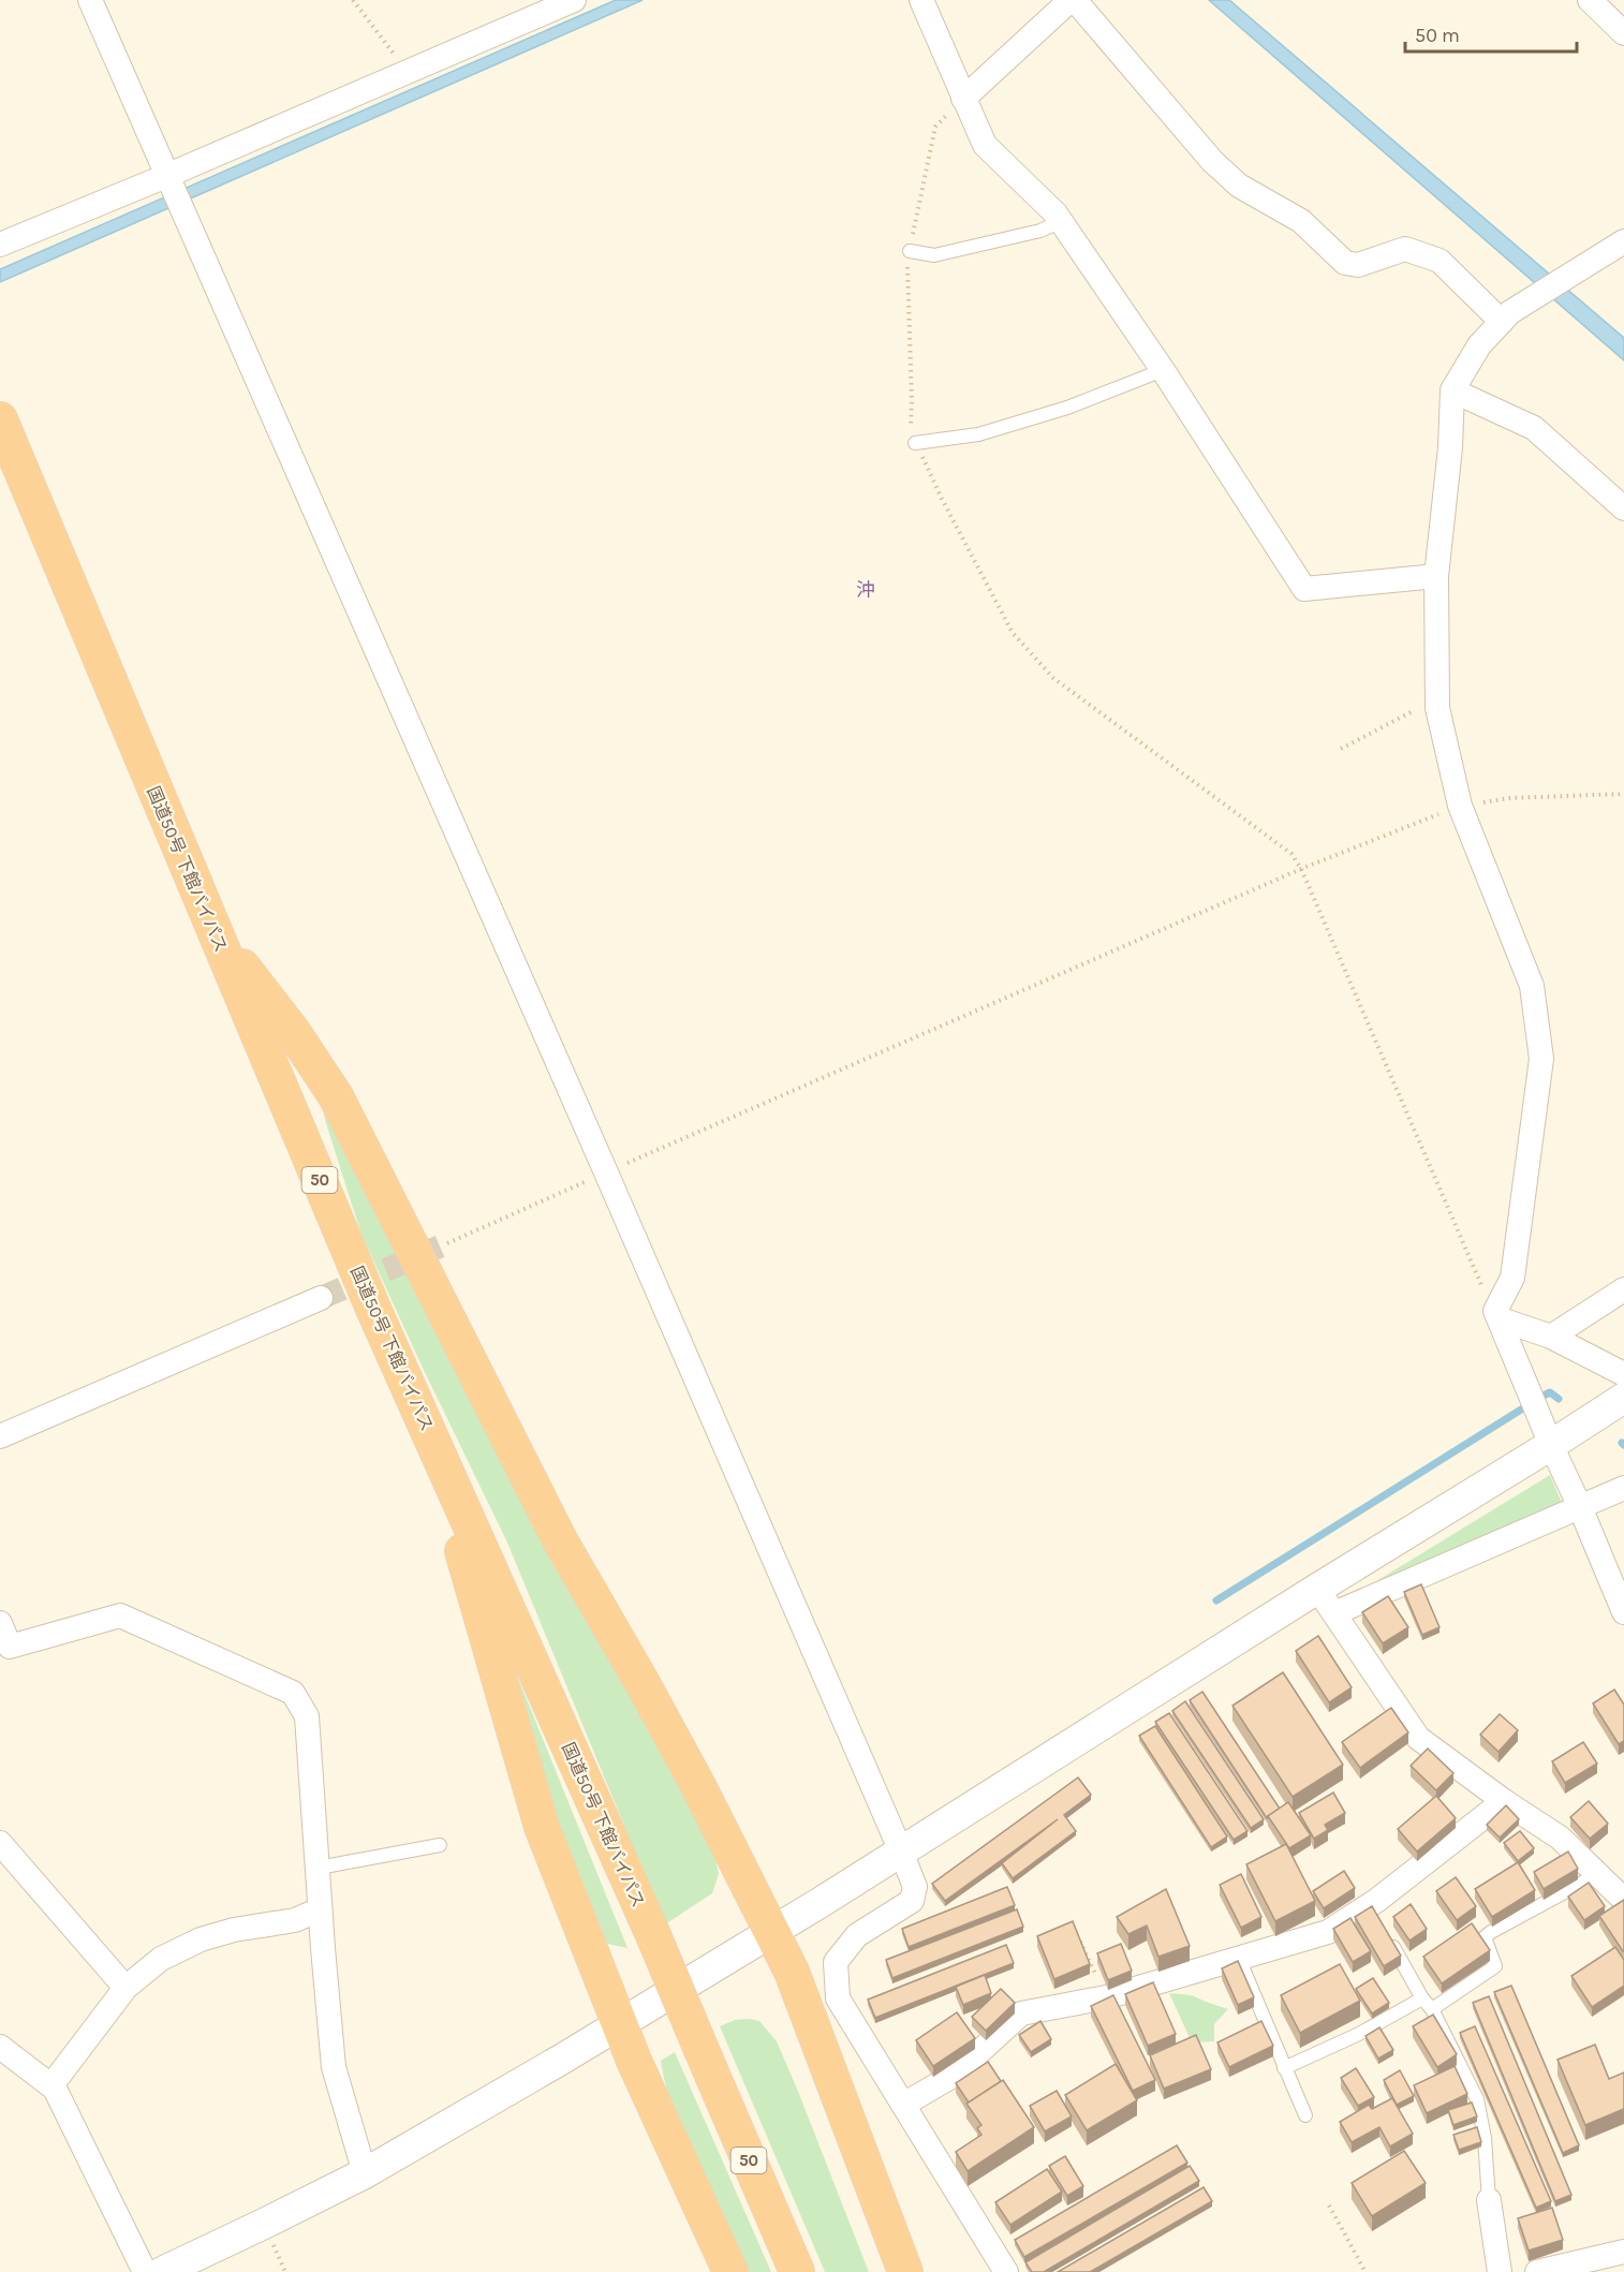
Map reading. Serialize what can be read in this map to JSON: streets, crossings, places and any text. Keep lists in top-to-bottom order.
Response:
{
  "streets": {
    "highway": ["国道50号 下館バイパス", "50"]
  },
  "districts": ["沖"],
  "scale_bar": "50 m"
}
